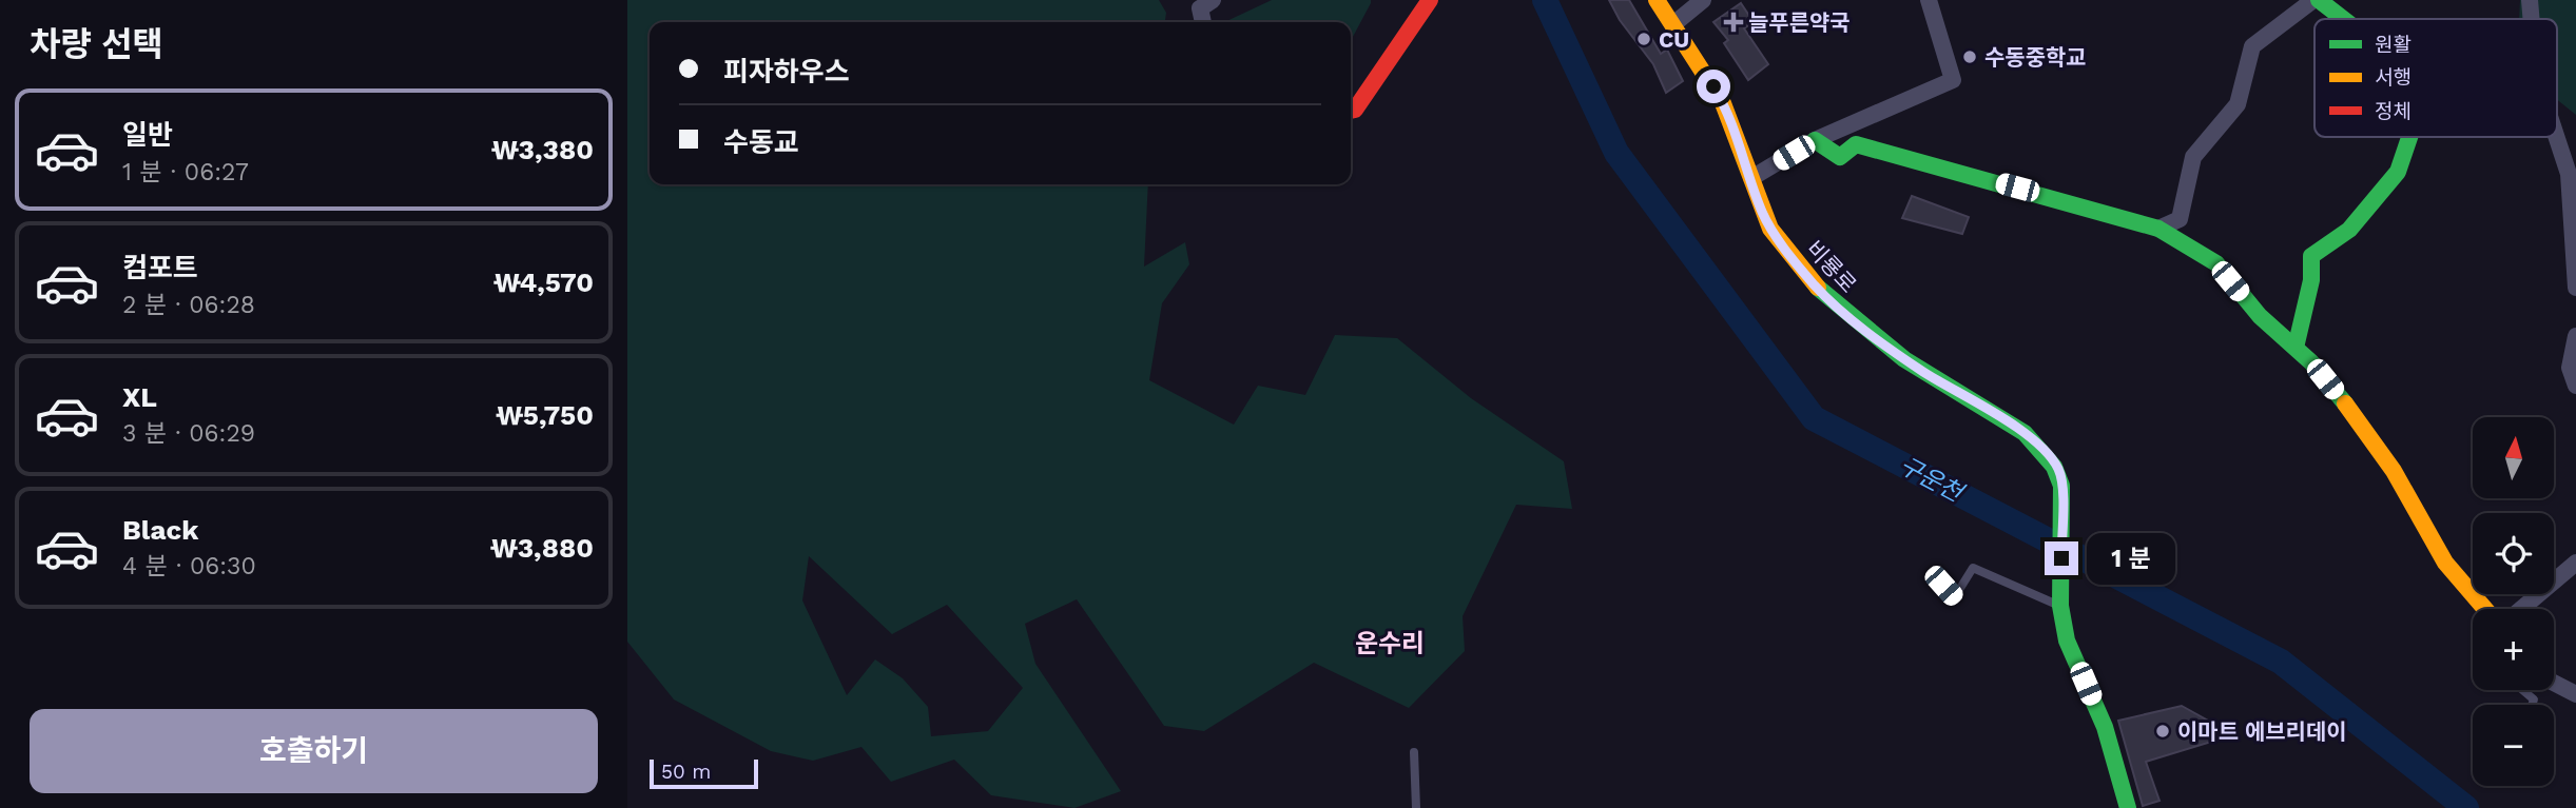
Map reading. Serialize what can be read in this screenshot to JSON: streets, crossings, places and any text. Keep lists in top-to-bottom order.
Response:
{
  "streets": {
    "street": ["비룡로"]
  },
  "districts": ["운수리"],
  "water": ["구운천"],
  "places": {
    "health": ["늘푸른약국"],
    "other": ["CU", "수동중학교", "이마트 에브리데이"]
  },
  "legend": ["원활", "서행", "정체"],
  "scale_bar": "50 m",
  "north": "top",
  "page": {
    "heading": "차량 선택",
    "banner": ["피자하우스", "수동교"],
    "list": [
      {
        "name": "일반",
        "note": "1 분 · 06:27",
        "value": "₩3,380"
      },
      {
        "name": "컴포트",
        "note": "2 분 · 06:28",
        "value": "₩4,570"
      },
      {
        "name": "XL",
        "note": "3 분 · 06:29",
        "value": "₩5,750"
      },
      {
        "name": "Black",
        "note": "4 분 · 06:30",
        "value": "₩3,880"
      }
    ],
    "map_buttons": ["+", "−"],
    "bubble": "1 분",
    "buttons": "호출하기",
    "scale": "50 m"
  }
}
